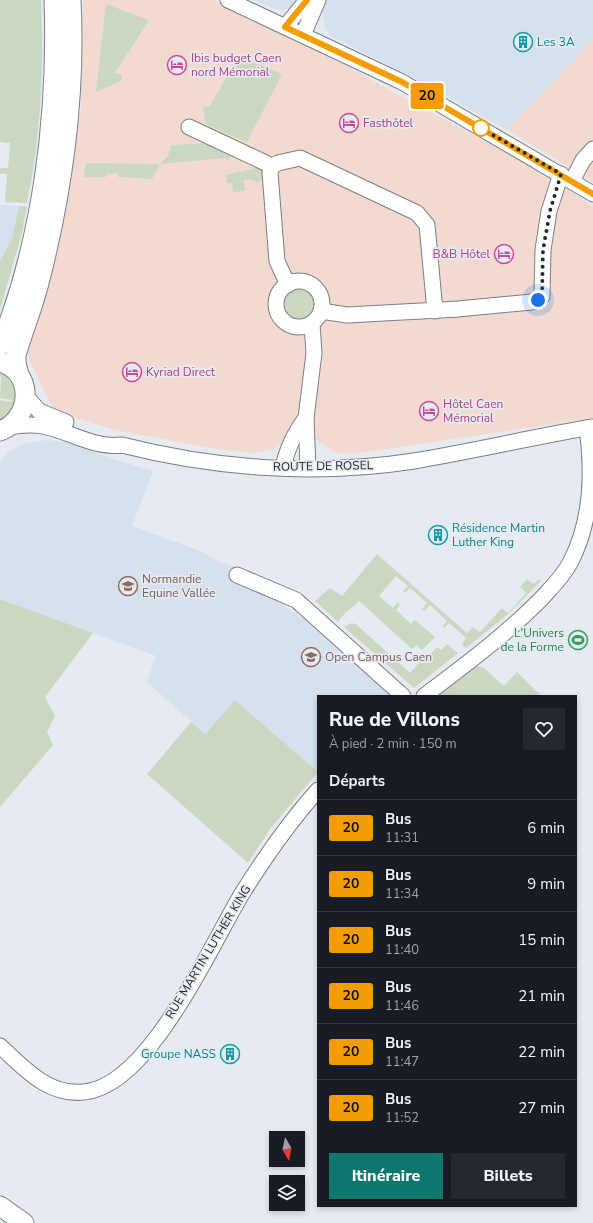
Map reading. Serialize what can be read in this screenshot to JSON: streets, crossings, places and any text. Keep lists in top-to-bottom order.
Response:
{
  "streets": {
    "street": ["ROUTE DE ROSEL", "RUE MARTIN LUTHER KING"]
  },
  "places": {
    "building": ["Les 3A", "Résidence Martin Luther King", "Groupe NASS"],
    "hotel": [
      "Ibis budget Caen nord Mémorial",
      "Fasthôtel",
      "B&B Hôtel",
      "Kyriad Direct",
      "Hôtel Caen Mémorial"
    ],
    "school or university": ["Normandie Equine Vallée", "Open Campus Caen"],
    "sports": ["L'Univers de la Forme"]
  },
  "lines": ["bus line 20"],
  "north": "bottom",
  "page": {
    "on_map": "20",
    "heading": [
      ["Rue de Villons", "À pied · 2 min · 150 m"],
      "Départs"
    ],
    "list": [
      {
        "mark": "20",
        "name": "Bus",
        "note": "11:31",
        "value": "6 min"
      },
      {
        "mark": "20",
        "name": "Bus",
        "note": "11:34",
        "value": "9 min"
      },
      {
        "mark": "20",
        "name": "Bus",
        "note": "11:40",
        "value": "15 min"
      },
      {
        "mark": "20",
        "name": "Bus",
        "note": "11:46",
        "value": "21 min"
      },
      {
        "mark": "20",
        "name": "Bus",
        "note": "11:47",
        "value": "22 min"
      },
      {
        "mark": "20",
        "name": "Bus",
        "note": "11:52",
        "value": "27 min"
      }
    ],
    "buttons": ["Itinéraire", "Billets"]
  }
}
